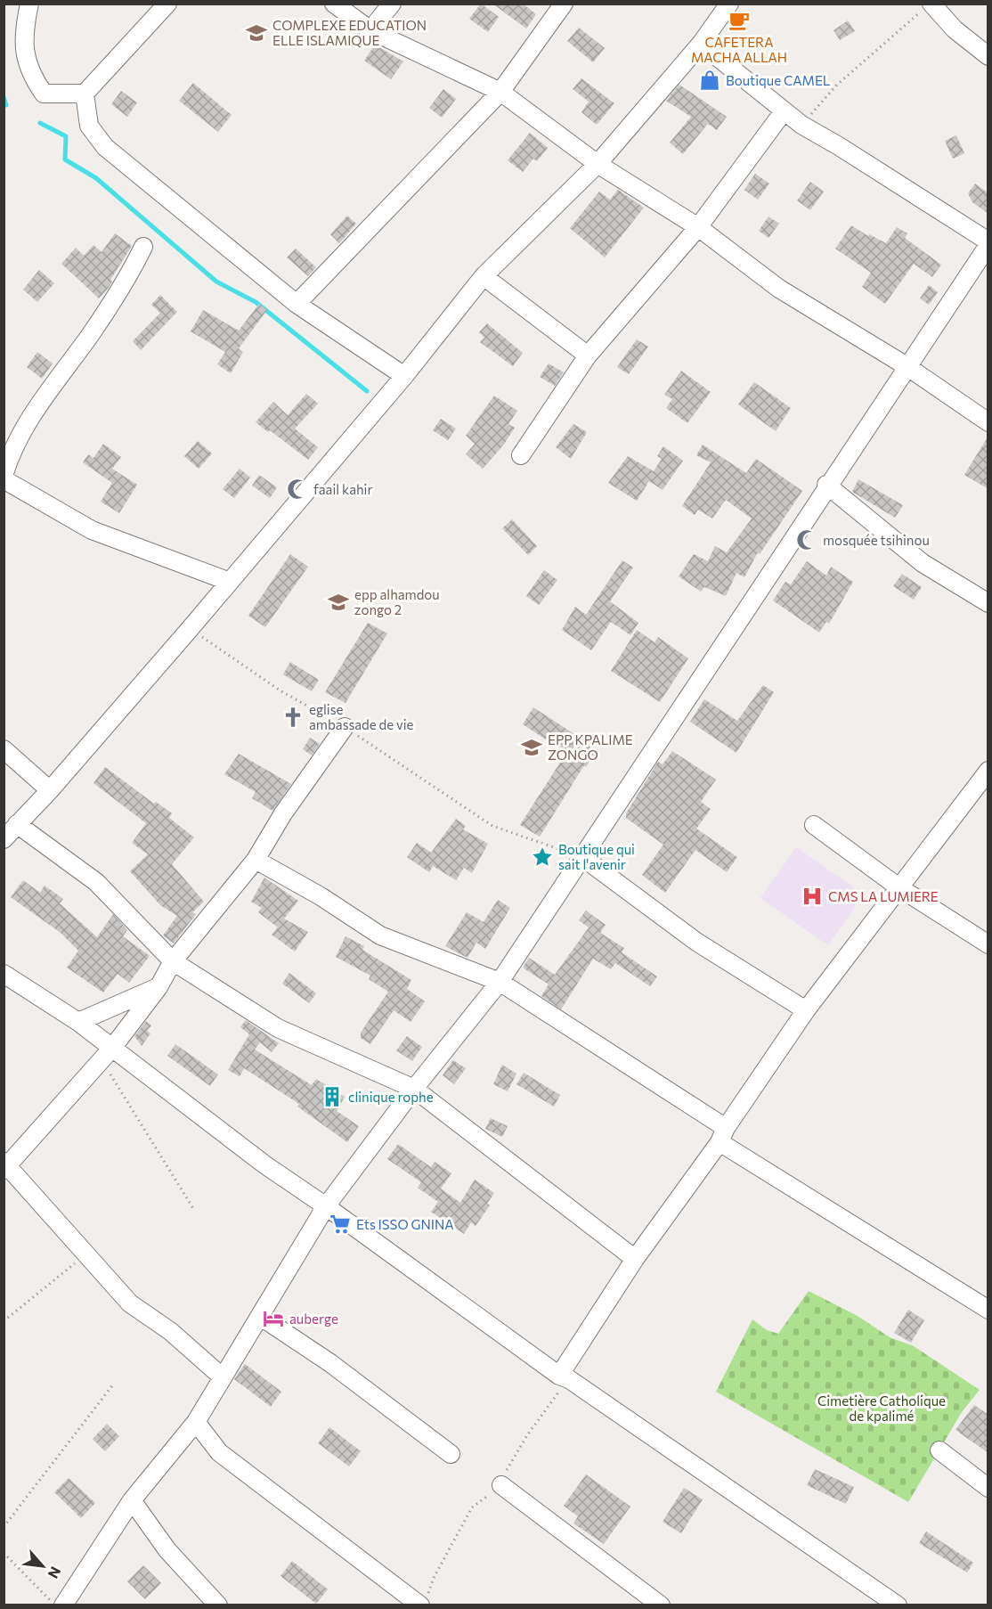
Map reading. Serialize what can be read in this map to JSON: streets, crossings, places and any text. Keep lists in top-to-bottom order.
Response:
{
  "parks": ["Cimetière Catholique de kpalimé"],
  "places": {
    "cafe": ["CAFETERA MACHA ALLAH"],
    "school or university": ["COMPLEXE EDUCATION ELLE ISLAMIQUE", "epp alhamdou zongo 2", "EPP KPALIME ZONGO"],
    "shop": ["Boutique CAMEL"],
    "mosque": ["faail kahir", "mosquée tsihinou"],
    "church": ["eglise ambassade de vie"],
    "place": ["Boutique qui sait l'avenir"],
    "hospital": ["CMS LA LUMIERE"],
    "building": ["clinique rophe"],
    "supermarket": ["Ets ISSO GNINA"],
    "hotel": ["auberge"]
  },
  "north": "bottom right"
}
